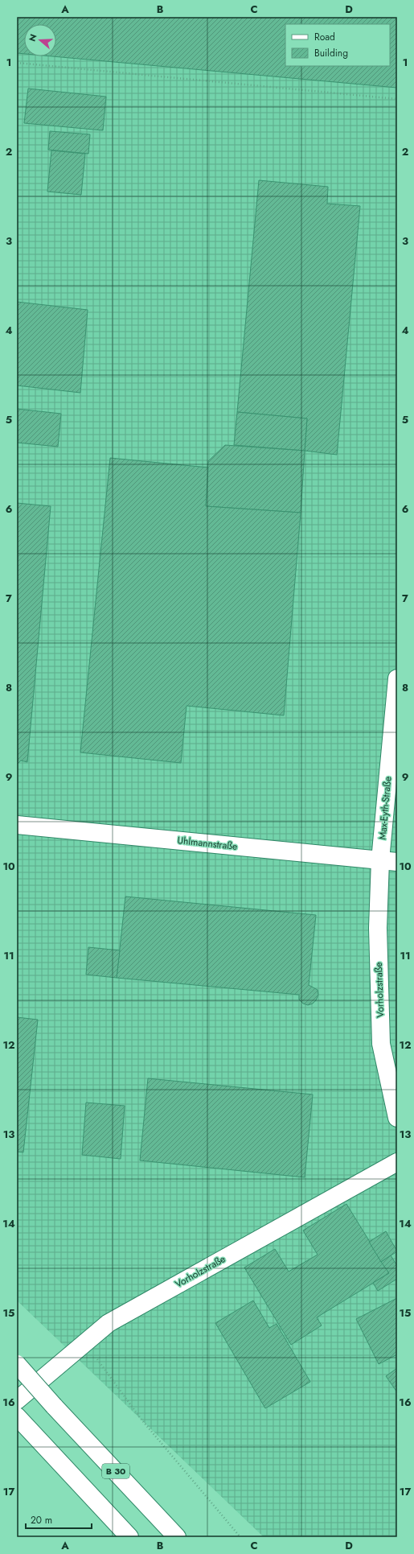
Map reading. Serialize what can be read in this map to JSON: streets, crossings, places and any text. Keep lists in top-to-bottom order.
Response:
{
  "streets": {
    "main road": [
      "Max-Eyth-Straße",
      "Uhlmannstraße",
      "Vorholzstraße",
      "B 30"
    ]
  },
  "crossings": [
    ["Max-Eyth-Straße", "Uhlmannstraße"],
    ["Max-Eyth-Straße", "Vorholzstraße"],
    ["Uhlmannstraße", "Vorholzstraße"]
  ],
  "legend": ["Road", "Building"],
  "scale_bar": "20 m",
  "north": "left",
  "grid": {
    "columns": [
      "A",
      "B",
      "C",
      "D"
    ],
    "rows": [
      "1",
      "2",
      "3",
      "4",
      "5",
      "6",
      "7",
      "8",
      "9",
      "10",
      "11",
      "12",
      "13",
      "14",
      "15",
      "16",
      "17"
    ]
  }
}
